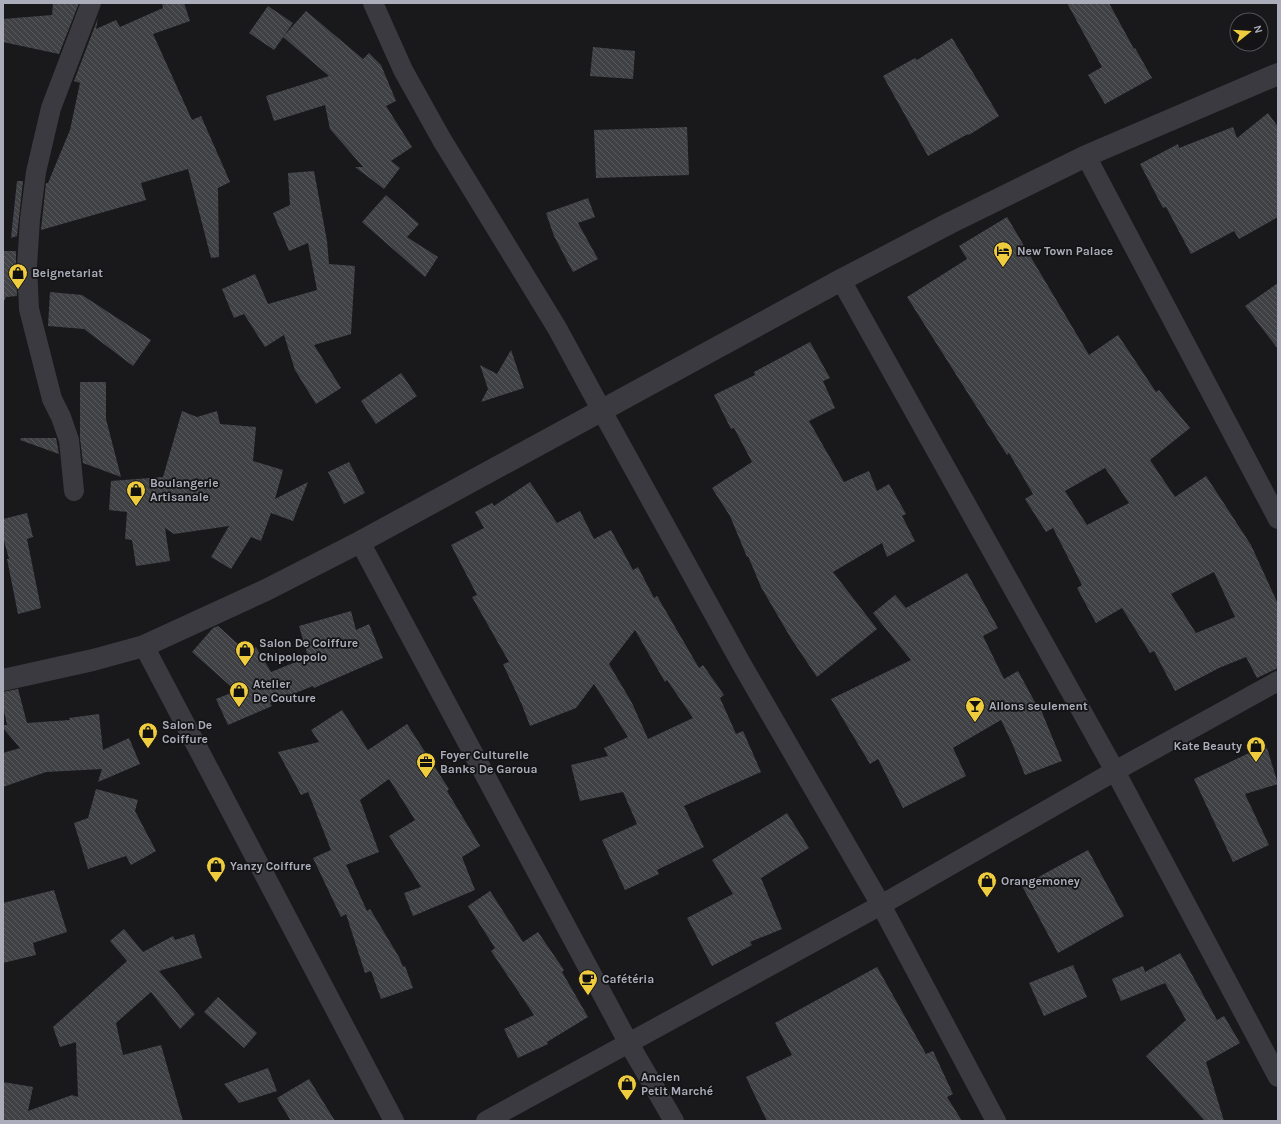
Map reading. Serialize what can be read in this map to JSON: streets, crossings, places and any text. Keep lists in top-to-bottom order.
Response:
{
  "places": {
    "hotel": ["New Town Palace"],
    "shop": [
      "Beignetariat",
      "Boulangerie Artisanale",
      "Salon De Coiffure Chipolopolo",
      "Atelier De Couture",
      "Salon De Coiffure",
      "Kate Beauty",
      "Yanzy Coiffure",
      "Orangemoney",
      "Ancien Petit Marché"
    ],
    "bar": ["Allons seulement"],
    "office": ["Foyer Culturelle Banks De Garoua"],
    "cafe": ["Cafétéria"]
  },
  "north": "right"
}
